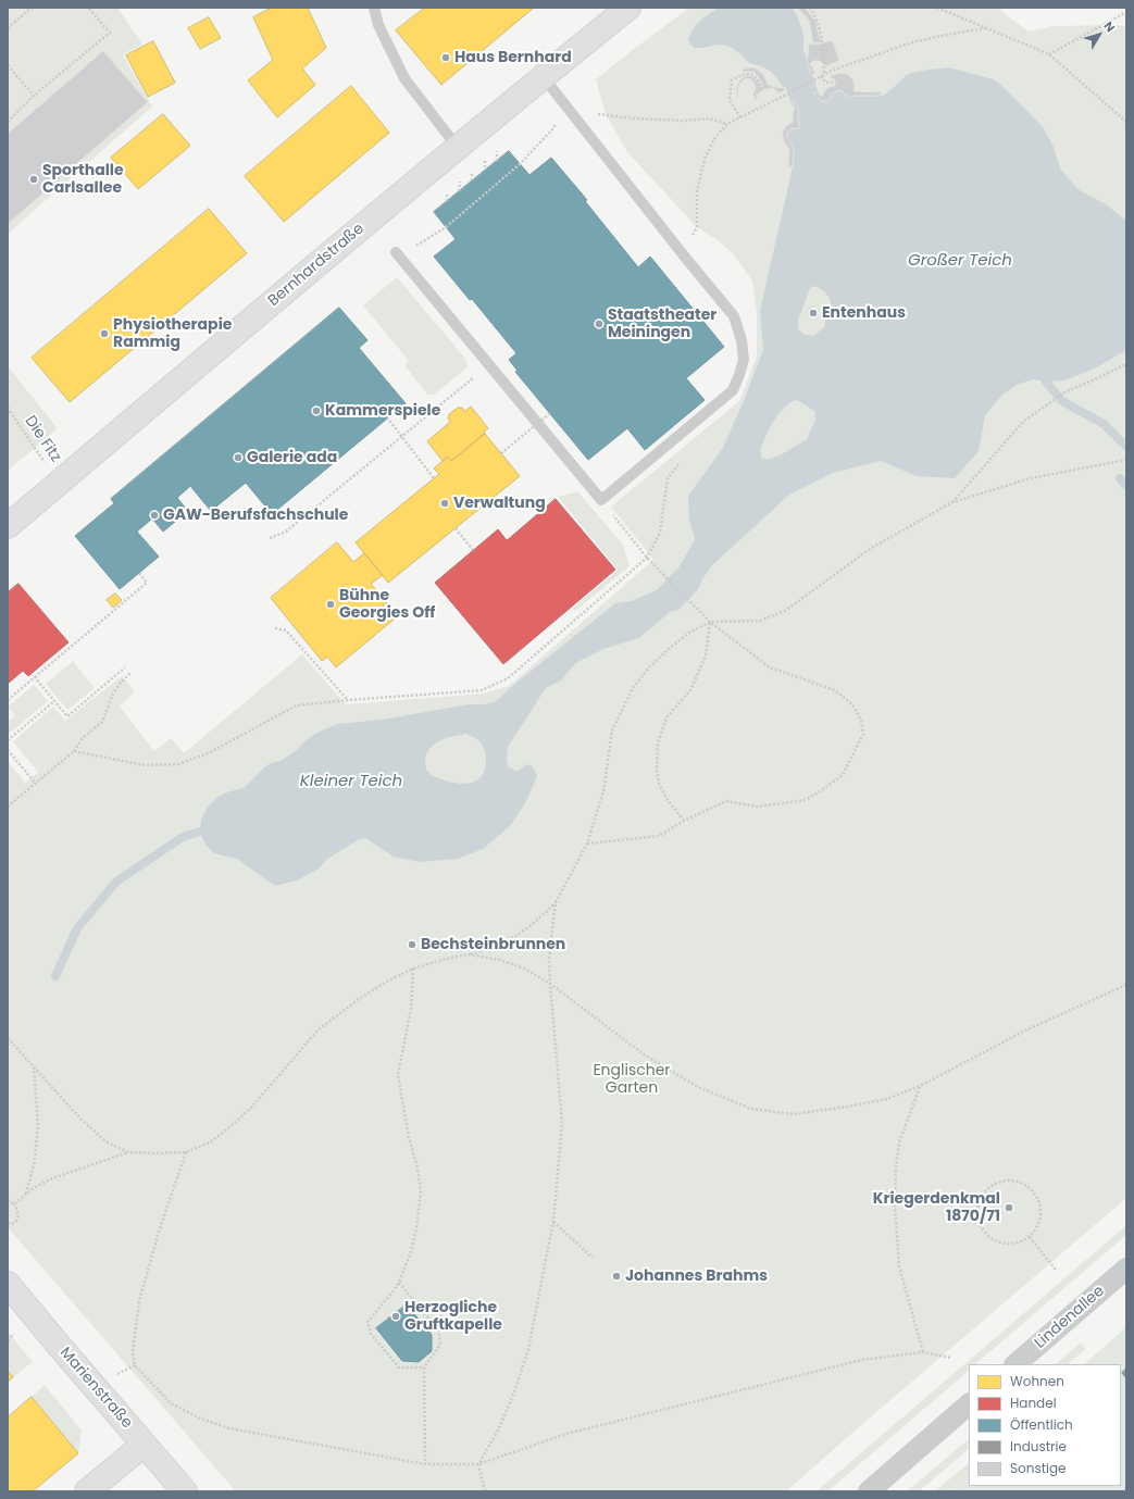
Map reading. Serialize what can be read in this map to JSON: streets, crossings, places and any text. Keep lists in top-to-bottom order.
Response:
{
  "streets": {
    "main road": ["Bernhardstraße", "Marienstraße"],
    "street": ["Lindenallee"],
    "path": ["Die Fitz"]
  },
  "crossings": [
    ["Bernhardstraße", "Die Fitz"]
  ],
  "water": ["Großer Teich", "Kleiner Teich"],
  "parks": ["Englischer Garten"],
  "places": [
    "Haus Bernhard",
    "Sporthalle Carlsallee",
    "Entenhaus",
    "Staatstheater Meiningen",
    "Physiotherapie Rammig",
    "Kammerspiele",
    "Galerie ada",
    "Verwaltung",
    "GAW-Berufsfachschule",
    "Bühne Georgies Off",
    "Bechsteinbrunnen",
    "Kriegerdenkmal 1870/71",
    "Johannes Brahms",
    "Herzogliche Gruftkapelle"
  ],
  "legend": [
    "Wohnen",
    "Handel",
    "Öffentlich",
    "Industrie",
    "Sonstige"
  ],
  "north": "top right"
}
